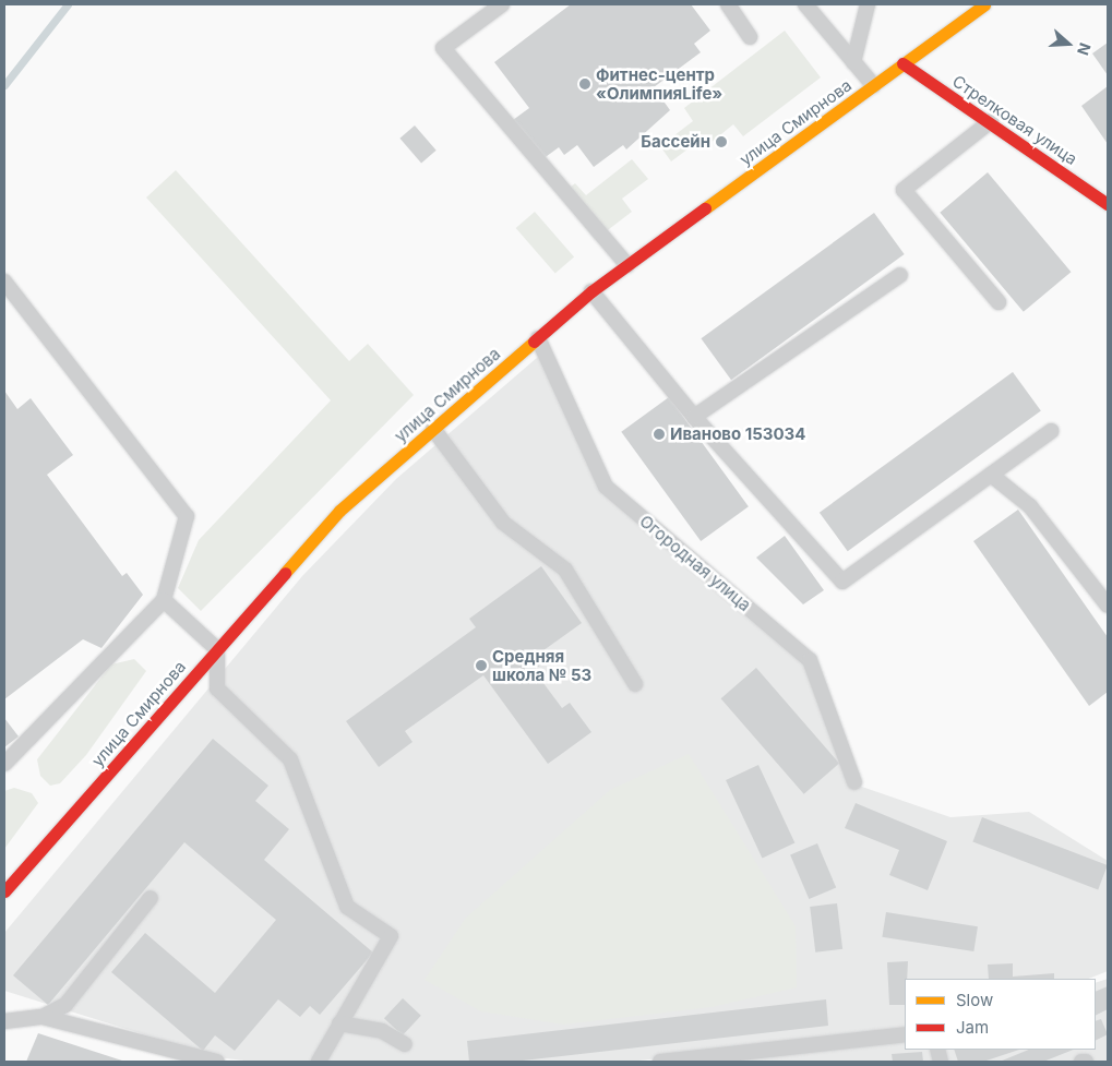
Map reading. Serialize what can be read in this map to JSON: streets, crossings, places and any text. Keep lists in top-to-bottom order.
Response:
{
  "streets": {
    "main road": ["Стрелковая улица", "улица Смирнова"],
    "lane": ["Огородная улица"]
  },
  "crossings": [
    ["Стрелковая улица", "улица Смирнова"],
    ["улица Смирнова", "Огородная улица"]
  ],
  "places": [
    "Фитнес-центр «ОлимпияLife»",
    "Бассейн",
    "Иваново 153034",
    "Средняя школа № 53"
  ],
  "legend": ["Slow", "Jam"],
  "north": "right"
}
